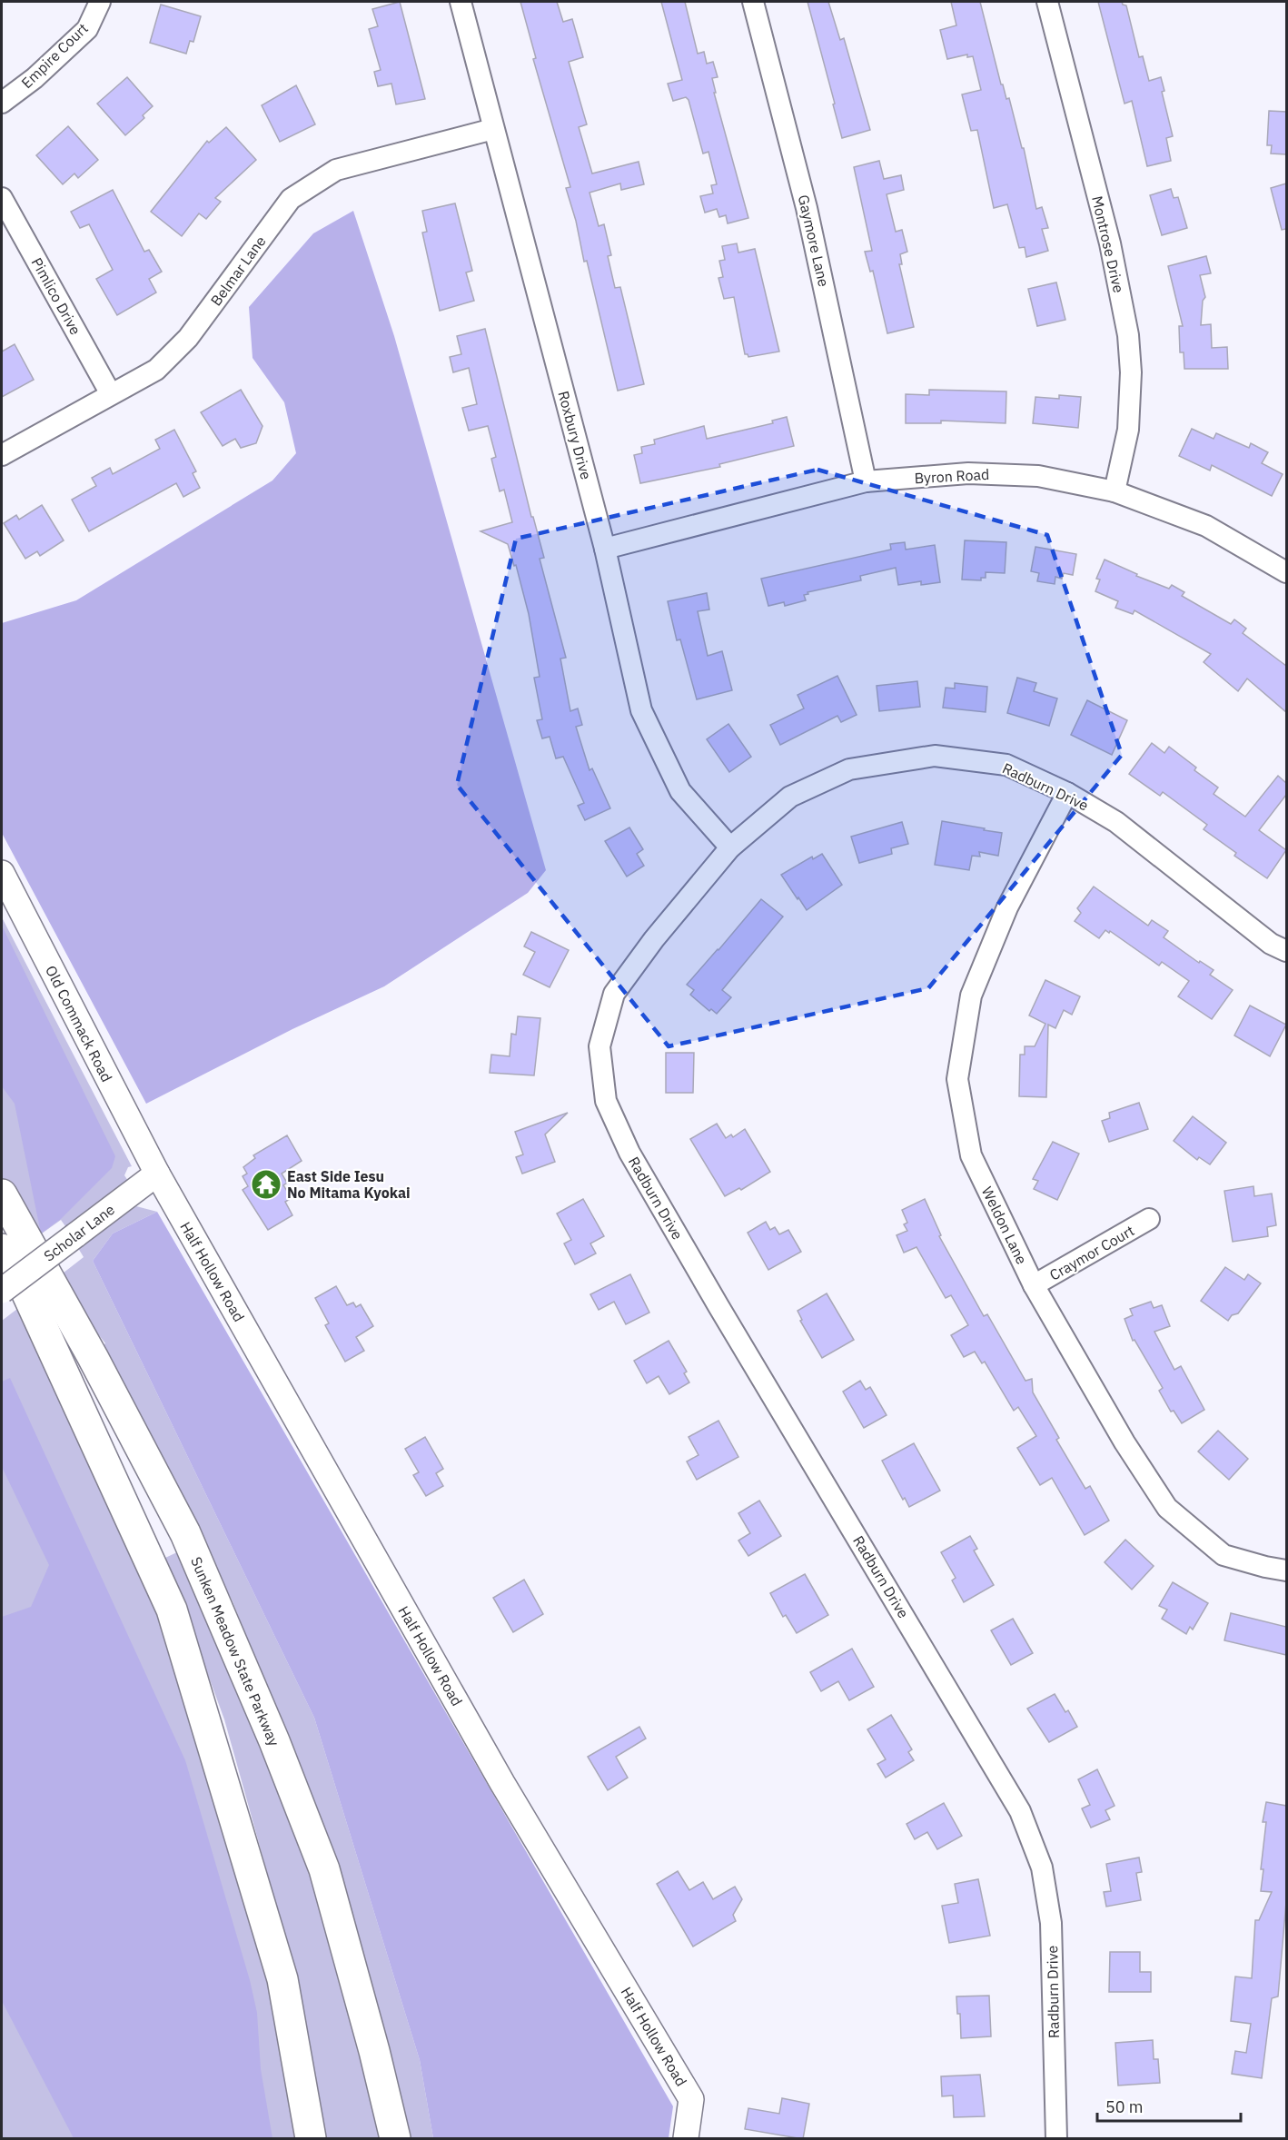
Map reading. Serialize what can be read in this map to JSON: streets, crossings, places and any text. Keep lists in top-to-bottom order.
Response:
{
  "streets": {
    "highway": ["Sunken Meadow State Parkway"],
    "street": [
      "Empire Court",
      "Gaymore Lane",
      "Montrose Drive",
      "Belmar Lane",
      "Pimlico Drive",
      "Roxbury Drive",
      "Byron Road",
      "Radburn Drive",
      "Old Commack Road",
      "Weldon Lane",
      "Scholar Lane",
      "Craymor Court",
      "Half Hollow Road"
    ]
  },
  "crossings": [
    ["Gaymore Lane", "Byron Road"],
    ["Montrose Drive", "Byron Road"],
    ["Belmar Lane", "Pimlico Drive"],
    ["Belmar Lane", "Roxbury Drive"],
    ["Roxbury Drive", "Byron Road"],
    ["Roxbury Drive", "Radburn Drive"],
    ["Radburn Drive", "Weldon Lane"],
    ["Old Commack Road", "Scholar Lane"],
    ["Old Commack Road", "Half Hollow Road"],
    ["Weldon Lane", "Craymor Court"],
    ["Scholar Lane", "Half Hollow Road"]
  ],
  "places": {
    "temple": ["East Side Iesu No Mitama Kyokai"]
  },
  "scale_bar": "50 m"
}
